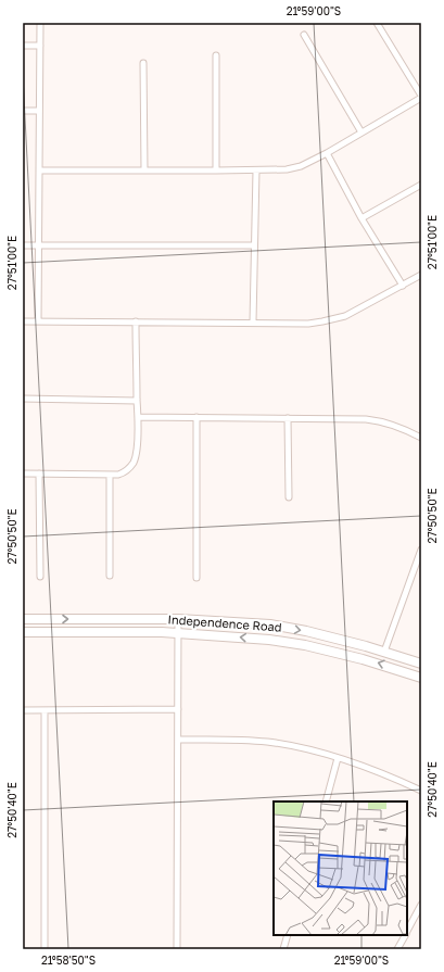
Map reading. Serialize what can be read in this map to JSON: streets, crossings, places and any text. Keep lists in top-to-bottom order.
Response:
{
  "streets": {
    "main road": ["Independence Road"]
  },
  "coordinates": [
    "21°59'00\"S",
    "27°51'00\"E",
    "27°50'50\"E",
    "27°50'40\"E",
    "21°58'50\"S"
  ]
}
